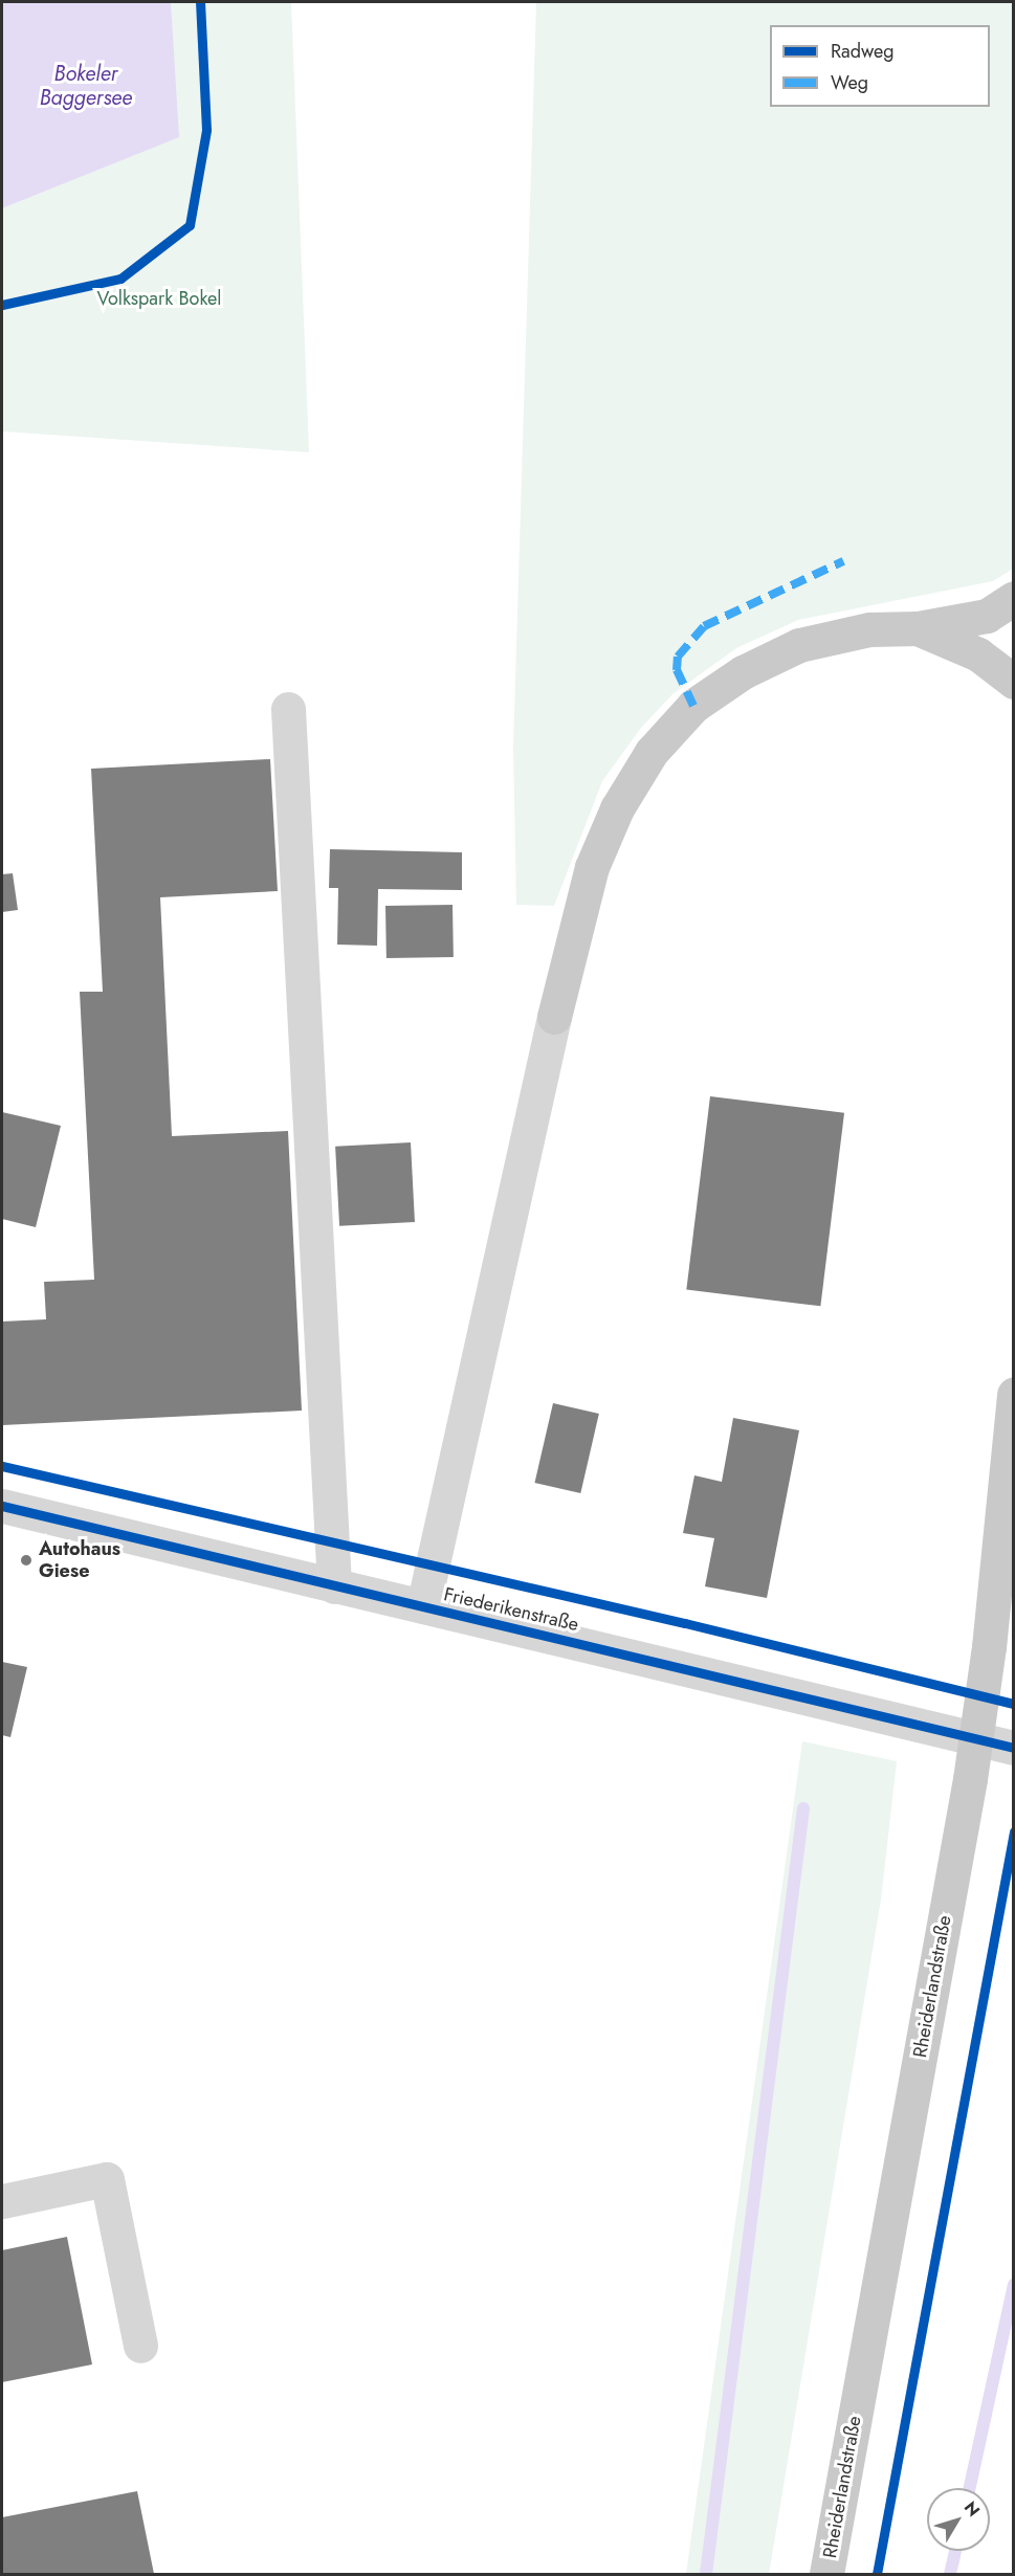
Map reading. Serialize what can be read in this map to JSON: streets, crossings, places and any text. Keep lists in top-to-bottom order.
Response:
{
  "streets": {
    "main road": ["Rheiderlandstraße"],
    "street": ["Friederikenstraße"]
  },
  "water": ["Bokeler Baggersee"],
  "parks": ["Volkspark Bokel"],
  "places": ["Autohaus Giese"],
  "legend": ["Radweg", "Weg"],
  "north": "top right"
}
